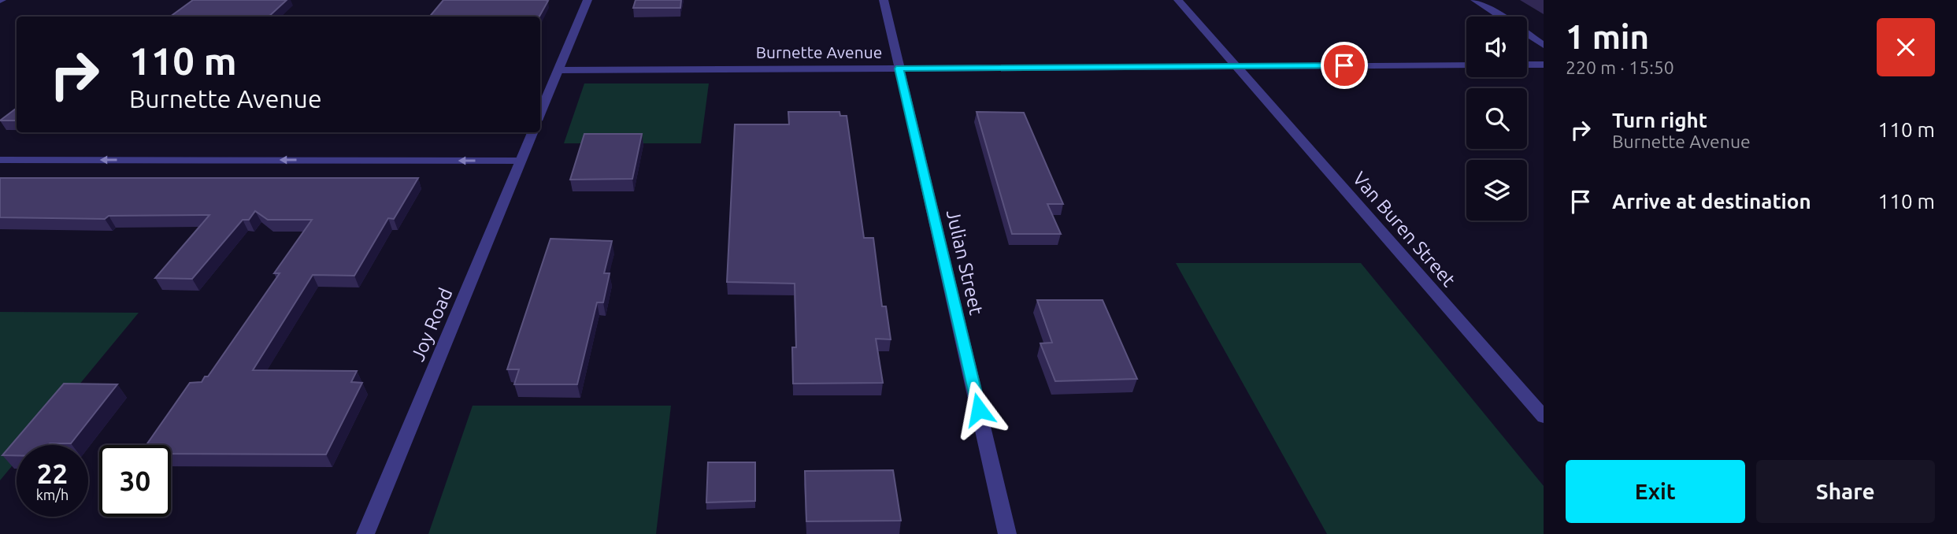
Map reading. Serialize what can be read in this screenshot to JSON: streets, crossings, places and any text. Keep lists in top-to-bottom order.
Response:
{
  "streets": {
    "street": [
      "Burnette Avenue",
      "Van Buren Street",
      "Julian Street",
      "Joy Road"
    ]
  },
  "crossings": [
    ["Burnette Avenue", "Van Buren Street"],
    ["Burnette Avenue", "Julian Street"]
  ],
  "page": {
    "heading": ["1 min", "220 m · 15:50"],
    "turn": ["110 m", "Burnette Avenue"],
    "list": [
      {
        "name": "Turn right",
        "note": "Burnette Avenue",
        "value": "110 m"
      },
      {
        "name": "Arrive at destination",
        "value": "110 m"
      }
    ],
    "speed": "22 km/h",
    "limit": "30",
    "buttons": ["Exit", "Share"]
  }
}
